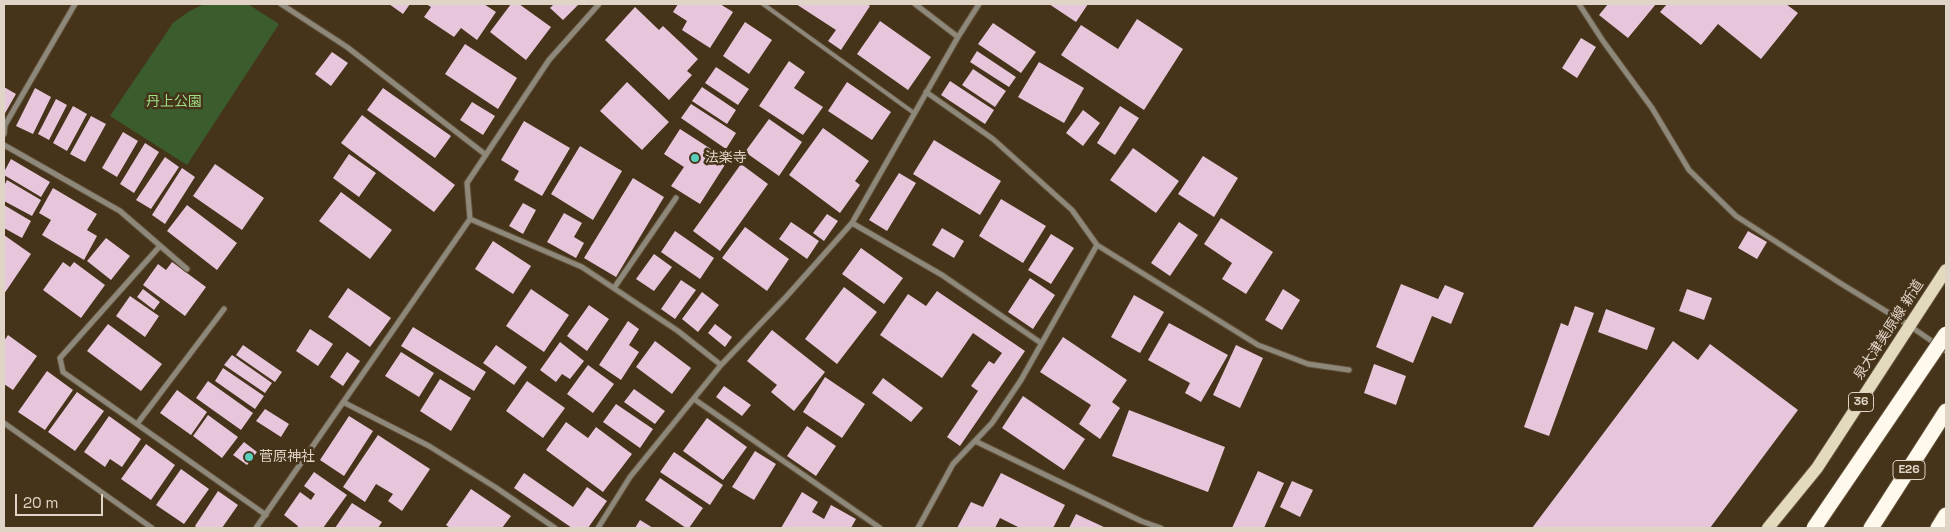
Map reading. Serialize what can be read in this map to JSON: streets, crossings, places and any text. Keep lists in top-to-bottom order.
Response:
{
  "streets": {
    "highway": ["E26"],
    "main road": ["泉大津美原線 新道", "36"]
  },
  "parks": ["丹上公園"],
  "places": ["法楽寺", "菅原神社"],
  "scale_bar": "20 m"
}
